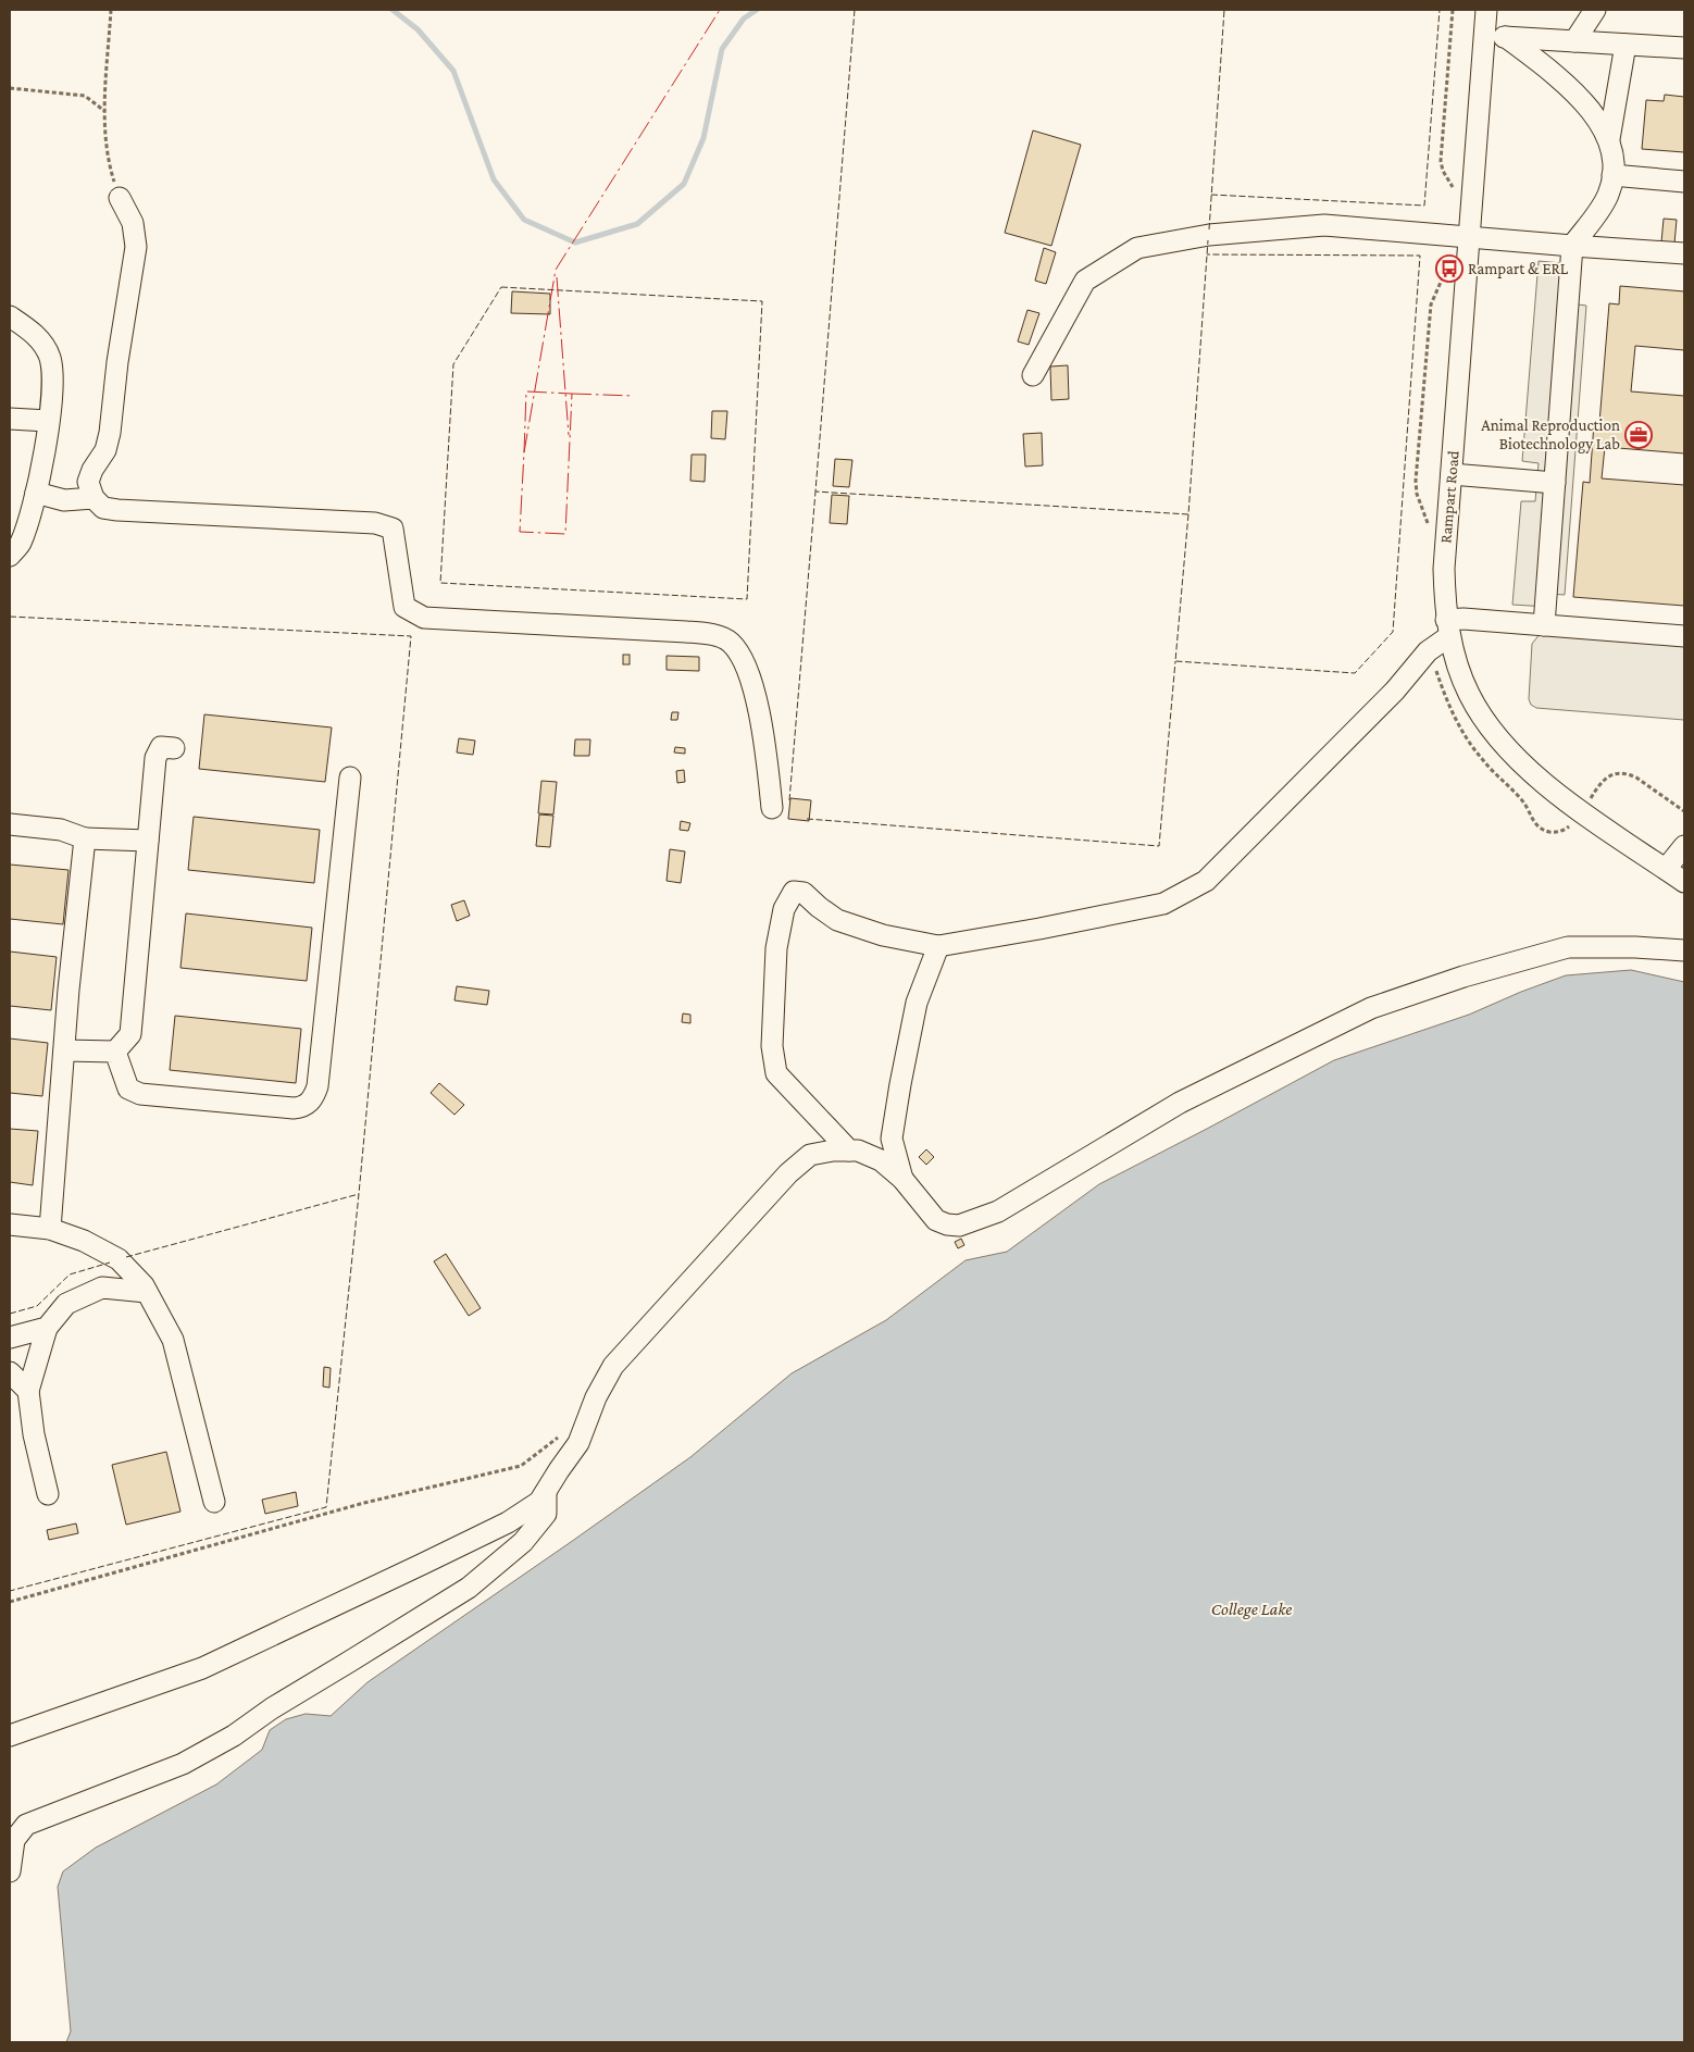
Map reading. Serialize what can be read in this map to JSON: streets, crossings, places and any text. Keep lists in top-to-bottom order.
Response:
{
  "streets": {
    "street": ["Rampart Road"]
  },
  "water": ["College Lake"],
  "places": {
    "bus stop": ["Rampart & ERL"],
    "office": ["Animal Reproduction Biotechnology Lab"]
  }
}
